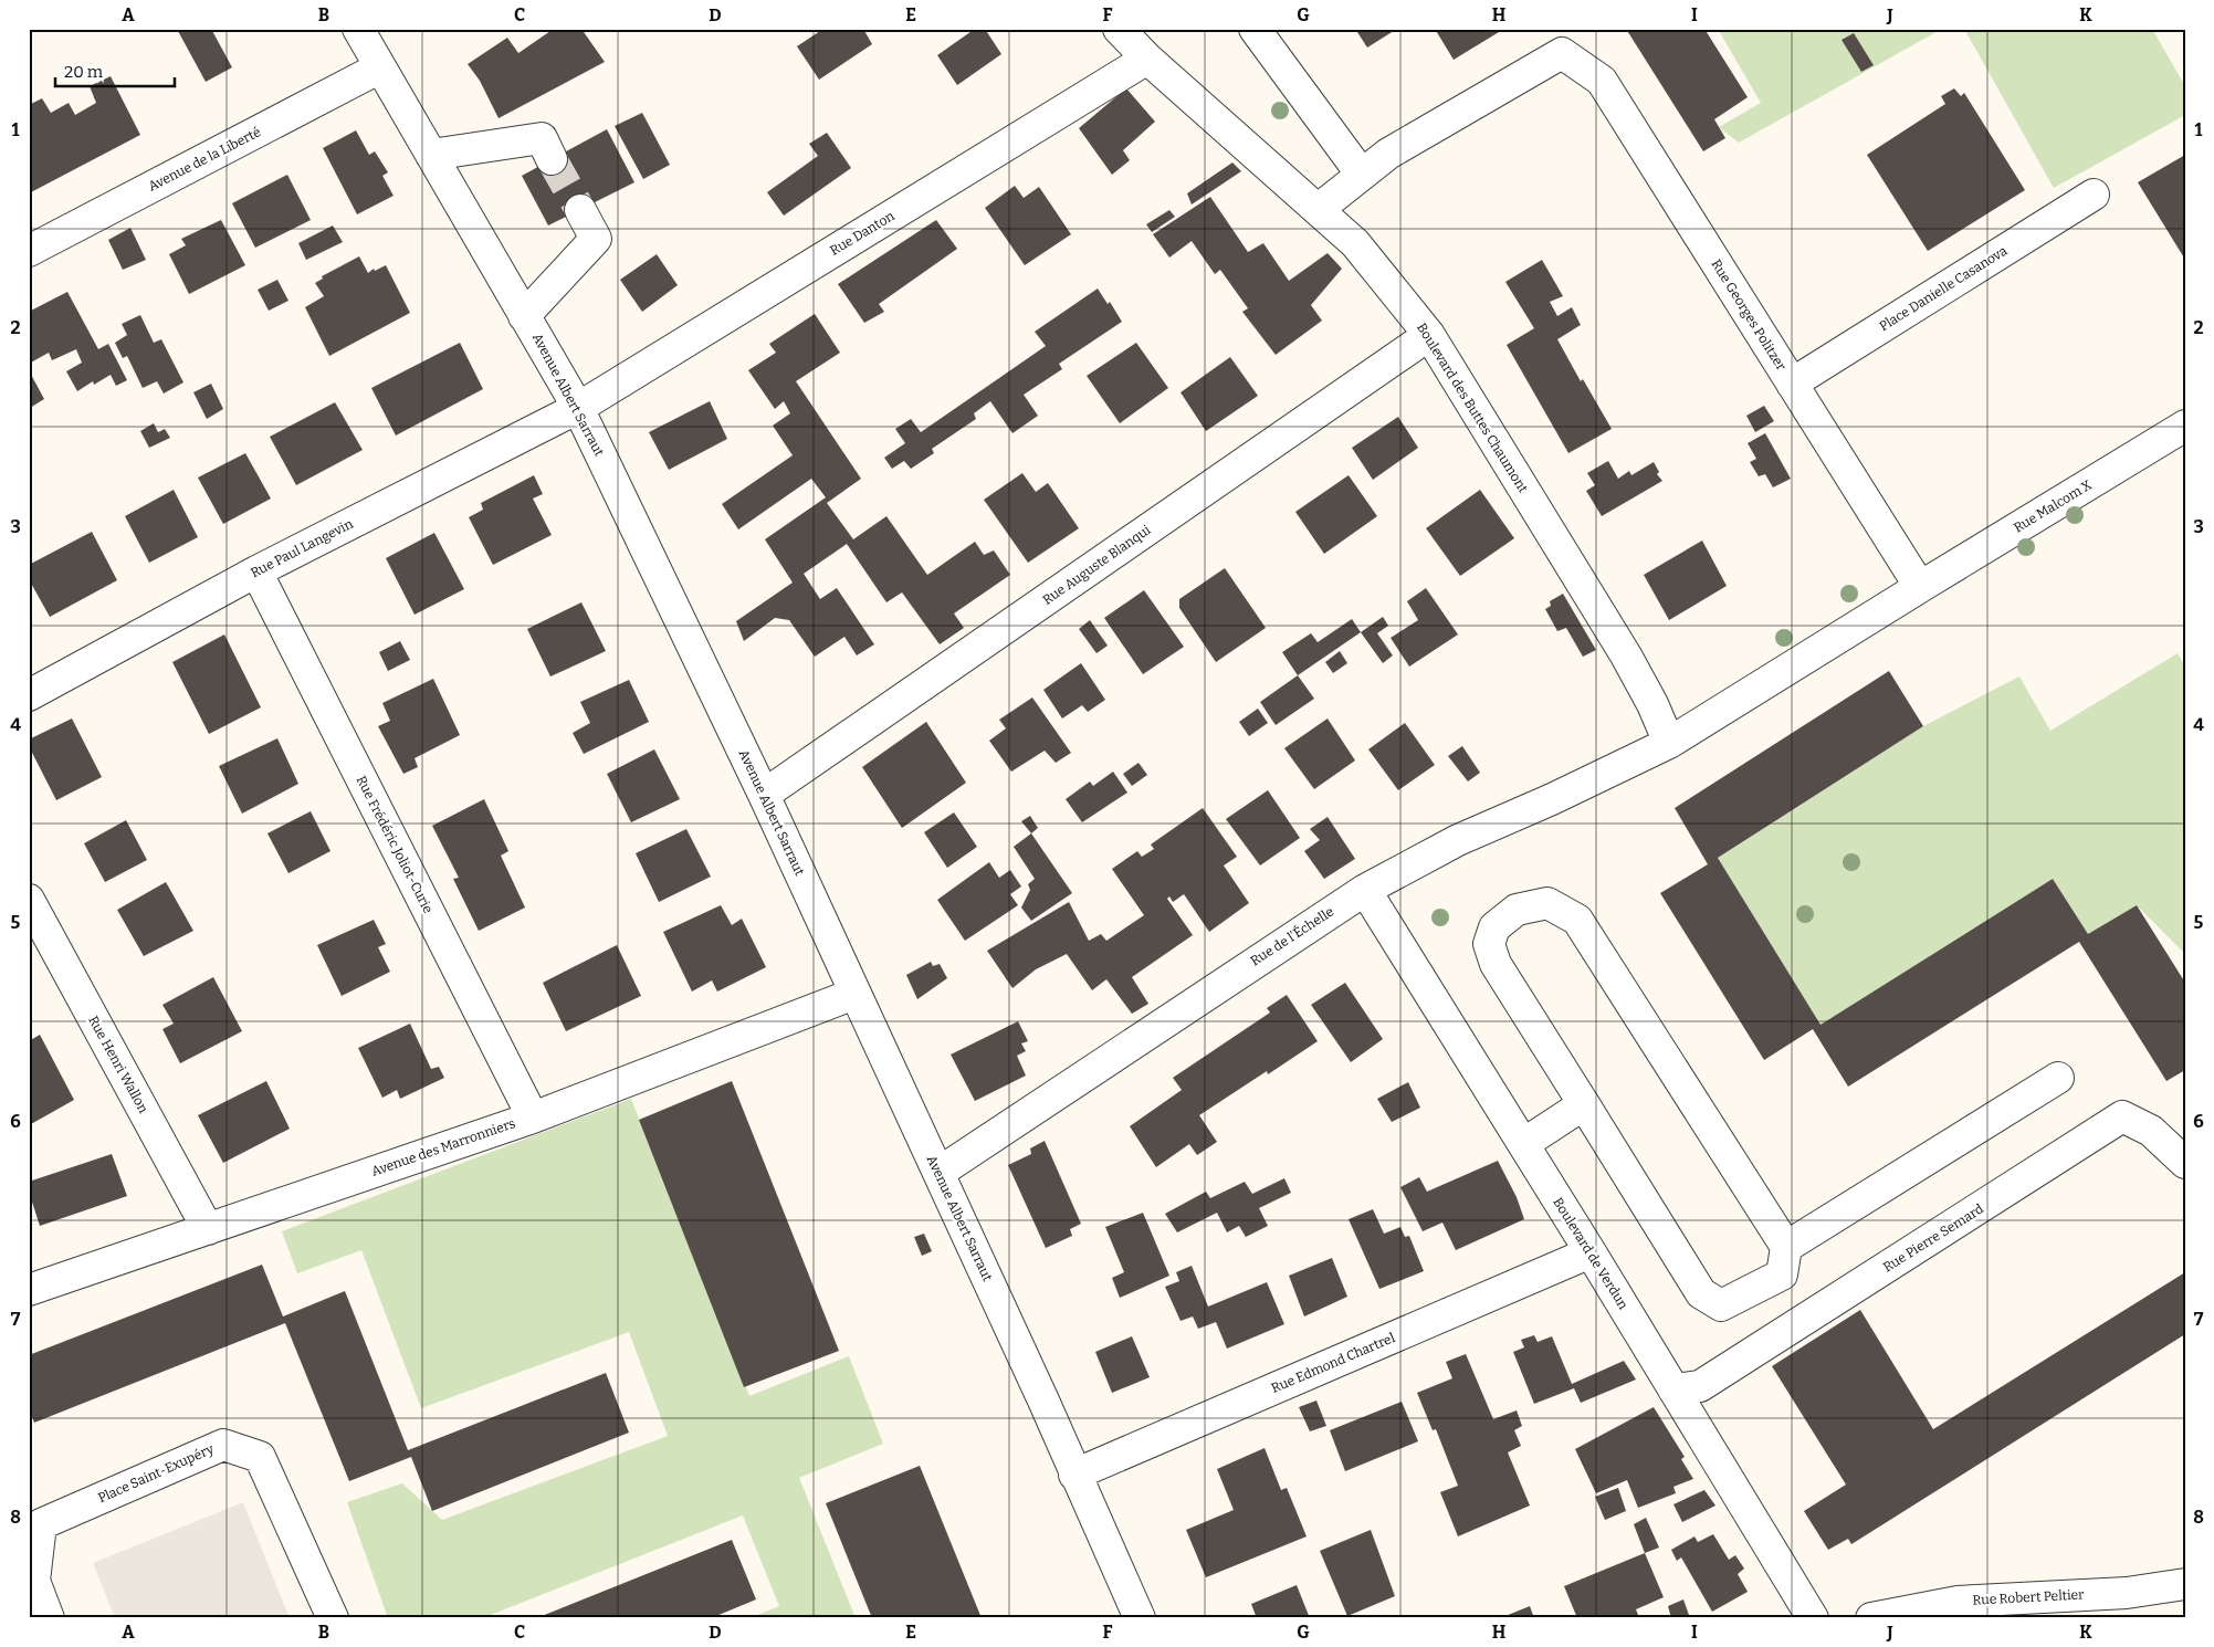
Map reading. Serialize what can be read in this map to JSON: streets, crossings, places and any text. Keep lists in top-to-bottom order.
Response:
{
  "streets": {
    "street": [
      "Avenue de la Liberté",
      "Rue Danton",
      "Place Danielle Casanova",
      "Rue Georges Politzer",
      "Avenue Albert Sarraut",
      "Boulevard des Buttes Chaumont",
      "Rue Malcom X",
      "Rue Paul Langevin",
      "Rue Auguste Blanqui",
      "Rue Frédéric Joliot-Curie",
      "Rue de l'Échelle",
      "Rue Henri Wallon",
      "Avenue des Marronniers",
      "Rue Pierre Semard",
      "Boulevard de Verdun",
      "Rue Edmond Chartrel",
      "Place Saint-Exupéry",
      "Rue Robert Peltier"
    ]
  },
  "crossings": [
    ["Avenue de la Liberté", "Avenue Albert Sarraut"],
    ["Rue Danton", "Avenue Albert Sarraut"],
    ["Rue Danton", "Boulevard des Buttes Chaumont"],
    ["Rue Danton", "Rue Paul Langevin"],
    ["Place Danielle Casanova", "Rue Georges Politzer"],
    ["Rue Georges Politzer", "Boulevard des Buttes Chaumont"],
    ["Rue Georges Politzer", "Rue Malcom X"],
    ["Avenue Albert Sarraut", "Rue Paul Langevin"],
    ["Avenue Albert Sarraut", "Rue Auguste Blanqui"],
    ["Avenue Albert Sarraut", "Rue de l'Échelle"],
    ["Avenue Albert Sarraut", "Avenue des Marronniers"],
    ["Avenue Albert Sarraut", "Rue Edmond Chartrel"],
    ["Boulevard des Buttes Chaumont", "Rue Auguste Blanqui"],
    ["Boulevard des Buttes Chaumont", "Rue de l'Échelle"],
    ["Rue Paul Langevin", "Rue Frédéric Joliot-Curie"],
    ["Rue Frédéric Joliot-Curie", "Avenue des Marronniers"],
    ["Rue de l'Échelle", "Boulevard de Verdun"],
    ["Rue Henri Wallon", "Avenue des Marronniers"],
    ["Rue Pierre Semard", "Boulevard de Verdun"],
    ["Boulevard de Verdun", "Rue Edmond Chartrel"]
  ],
  "scale_bar": "20 m",
  "grid": {
    "columns": [
      "A",
      "B",
      "C",
      "D",
      "E",
      "F",
      "G",
      "H",
      "I",
      "J",
      "K"
    ],
    "rows": [
      "1",
      "2",
      "3",
      "4",
      "5",
      "6",
      "7",
      "8"
    ]
  }
}
